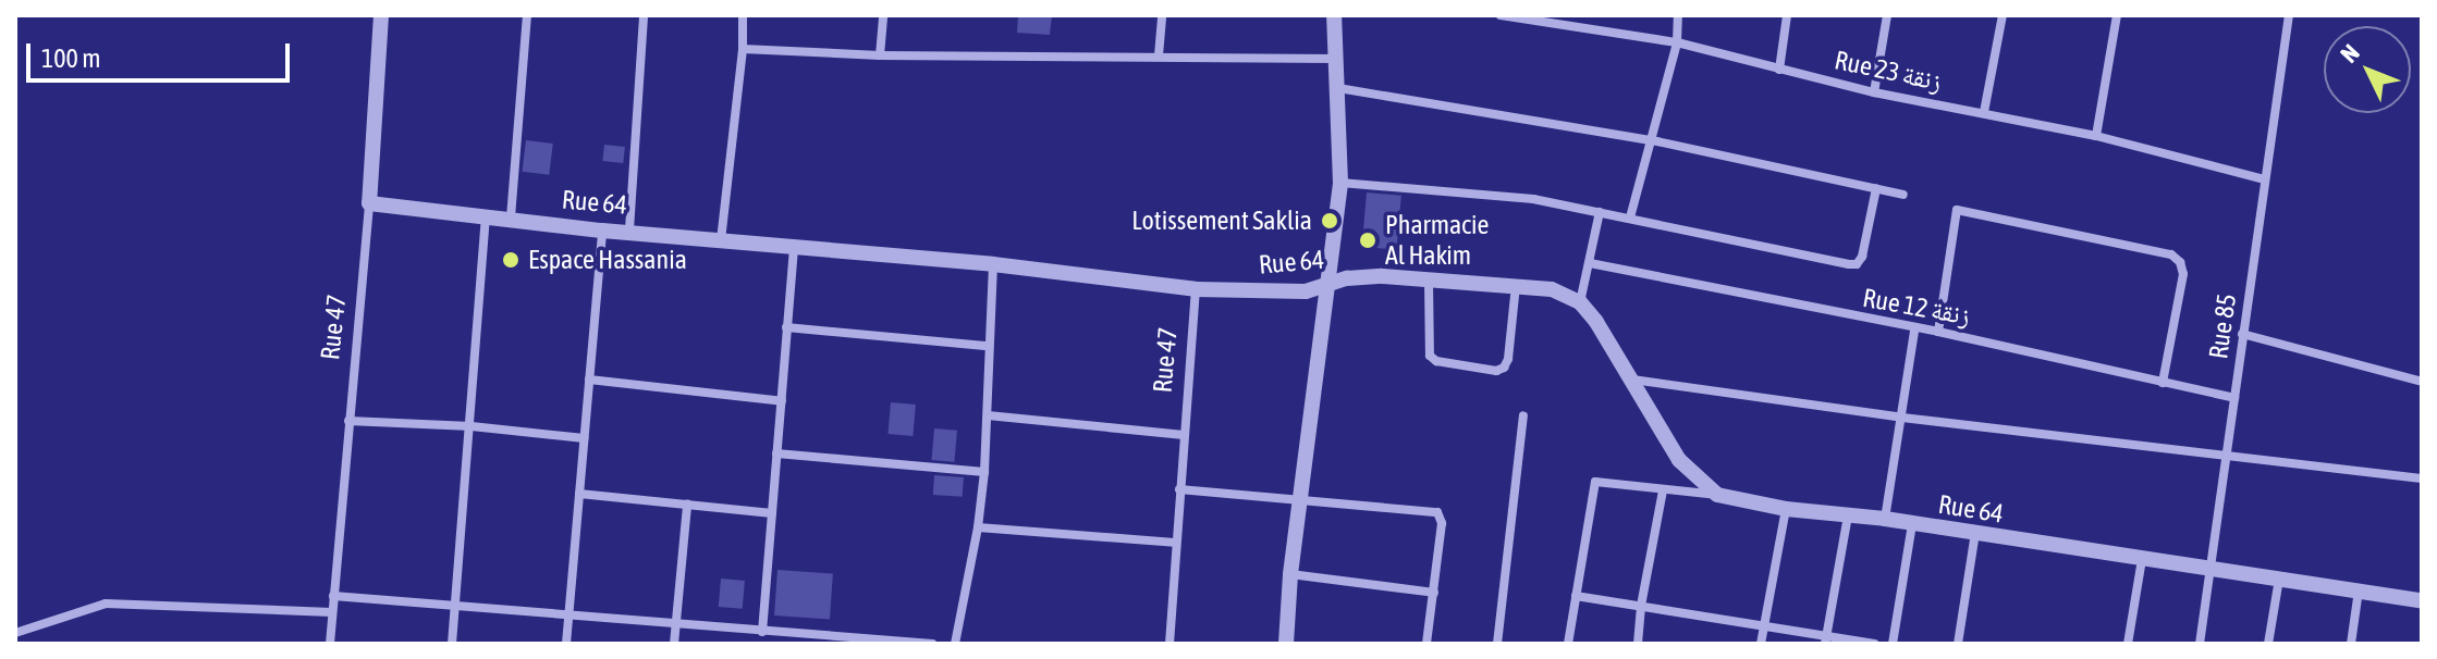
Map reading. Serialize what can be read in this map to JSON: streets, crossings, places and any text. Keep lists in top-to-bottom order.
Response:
{
  "streets": {
    "street": [
      "Rue 23 زنقة",
      "Rue 64",
      "Rue 12 زنقة",
      "Rue 85",
      "Rue 47"
    ]
  },
  "crossings": [
    ["Rue 23 زنقة", "Rue 85"],
    ["Rue 64", "Rue 85"],
    ["Rue 64", "Rue 47"],
    ["Rue 12 زنقة", "Rue 85"]
  ],
  "places": ["Lotissement Saklia", "Pharmacie Al Hakim", "Espace Hassania"],
  "scale_bar": "100 m",
  "north": "top left"
}
